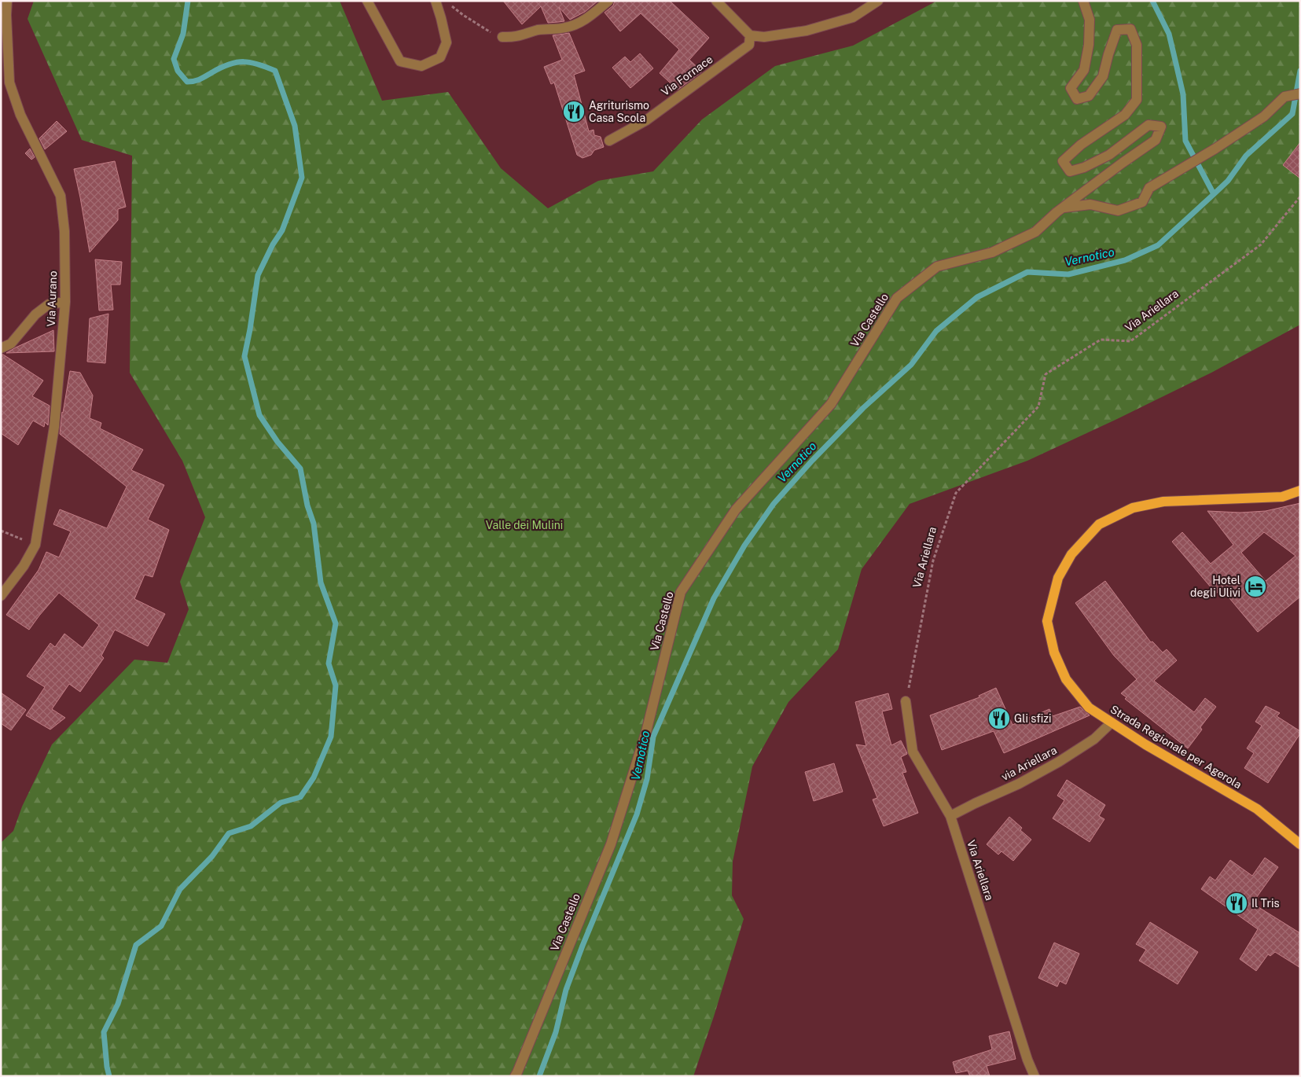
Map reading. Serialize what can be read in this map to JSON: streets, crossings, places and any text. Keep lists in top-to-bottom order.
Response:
{
  "streets": {
    "main road": ["Strada Regionale per Agerola"],
    "street": [
      "Via Fornace",
      "Via Aurano",
      "Via Ariellara",
      "Via Castello",
      "via Ariellara"
    ]
  },
  "crossings": [
    ["Via Ariellara", "via Ariellara"],
    ["Strada Regionale per Agerola", "via Ariellara"]
  ],
  "water": ["Vernotico"],
  "parks": ["Valle dei Mulini"],
  "places": {
    "restaurant": ["Agriturismo Casa Scola", "Gli sfizi", "Il Tris"],
    "hotel": ["Hotel degli Ulivi"]
  }
}
